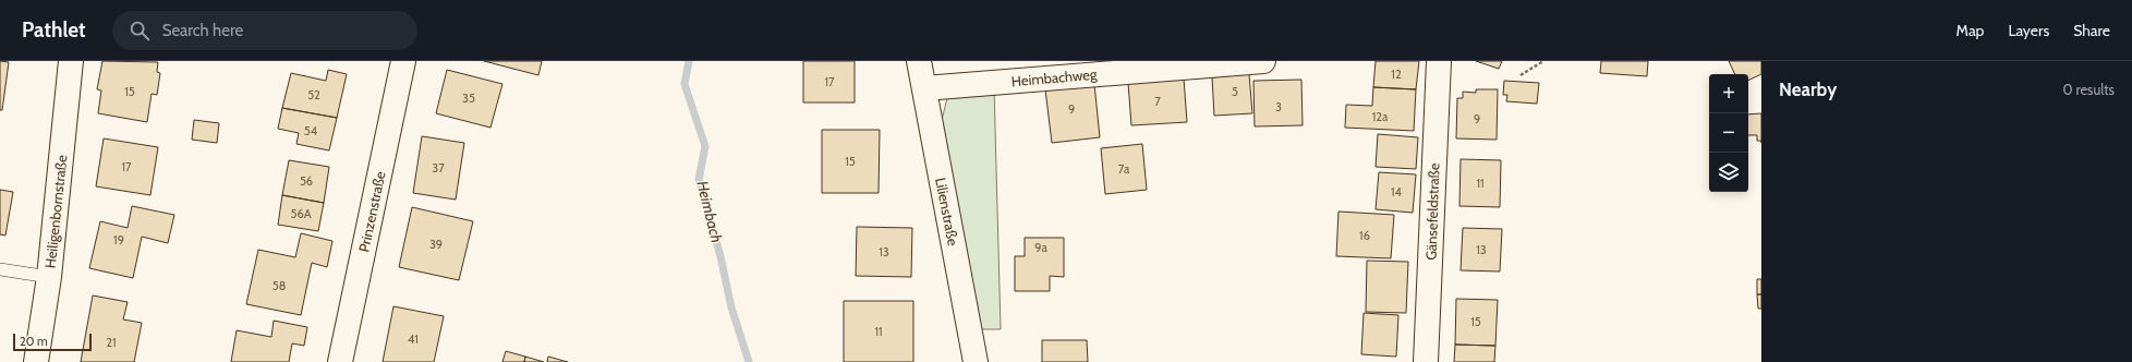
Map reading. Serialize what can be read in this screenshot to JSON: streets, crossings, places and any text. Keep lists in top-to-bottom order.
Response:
{
  "streets": {
    "street": [
      "Heimbachweg",
      "Heiligenbornstraße",
      "Prinzenstraße",
      "Lilienstraße",
      "Gänsefeldstraße"
    ]
  },
  "crossings": [
    ["Heimbachweg", "Lilienstraße"]
  ],
  "water": ["Heimbach"],
  "house_numbers": [
    "12",
    "17",
    "15",
    "5",
    "52",
    "35",
    "7",
    "3",
    "9",
    "12a",
    "9",
    "54",
    "15",
    "17",
    "37",
    "7a",
    "56",
    "11",
    "14",
    "56A",
    "16",
    "19",
    "39",
    "9a",
    "13",
    "13",
    "58",
    "15",
    "11",
    "41",
    "21"
  ],
  "scale_bar": "20 m",
  "page": {
    "header": "Pathlet",
    "search": "Search here",
    "nav": ["Map", "Layers", "Share"],
    "heading": ["Nearby", "0 results"],
    "map_buttons": ["+", "−"],
    "scale": "20 m"
  }
}
